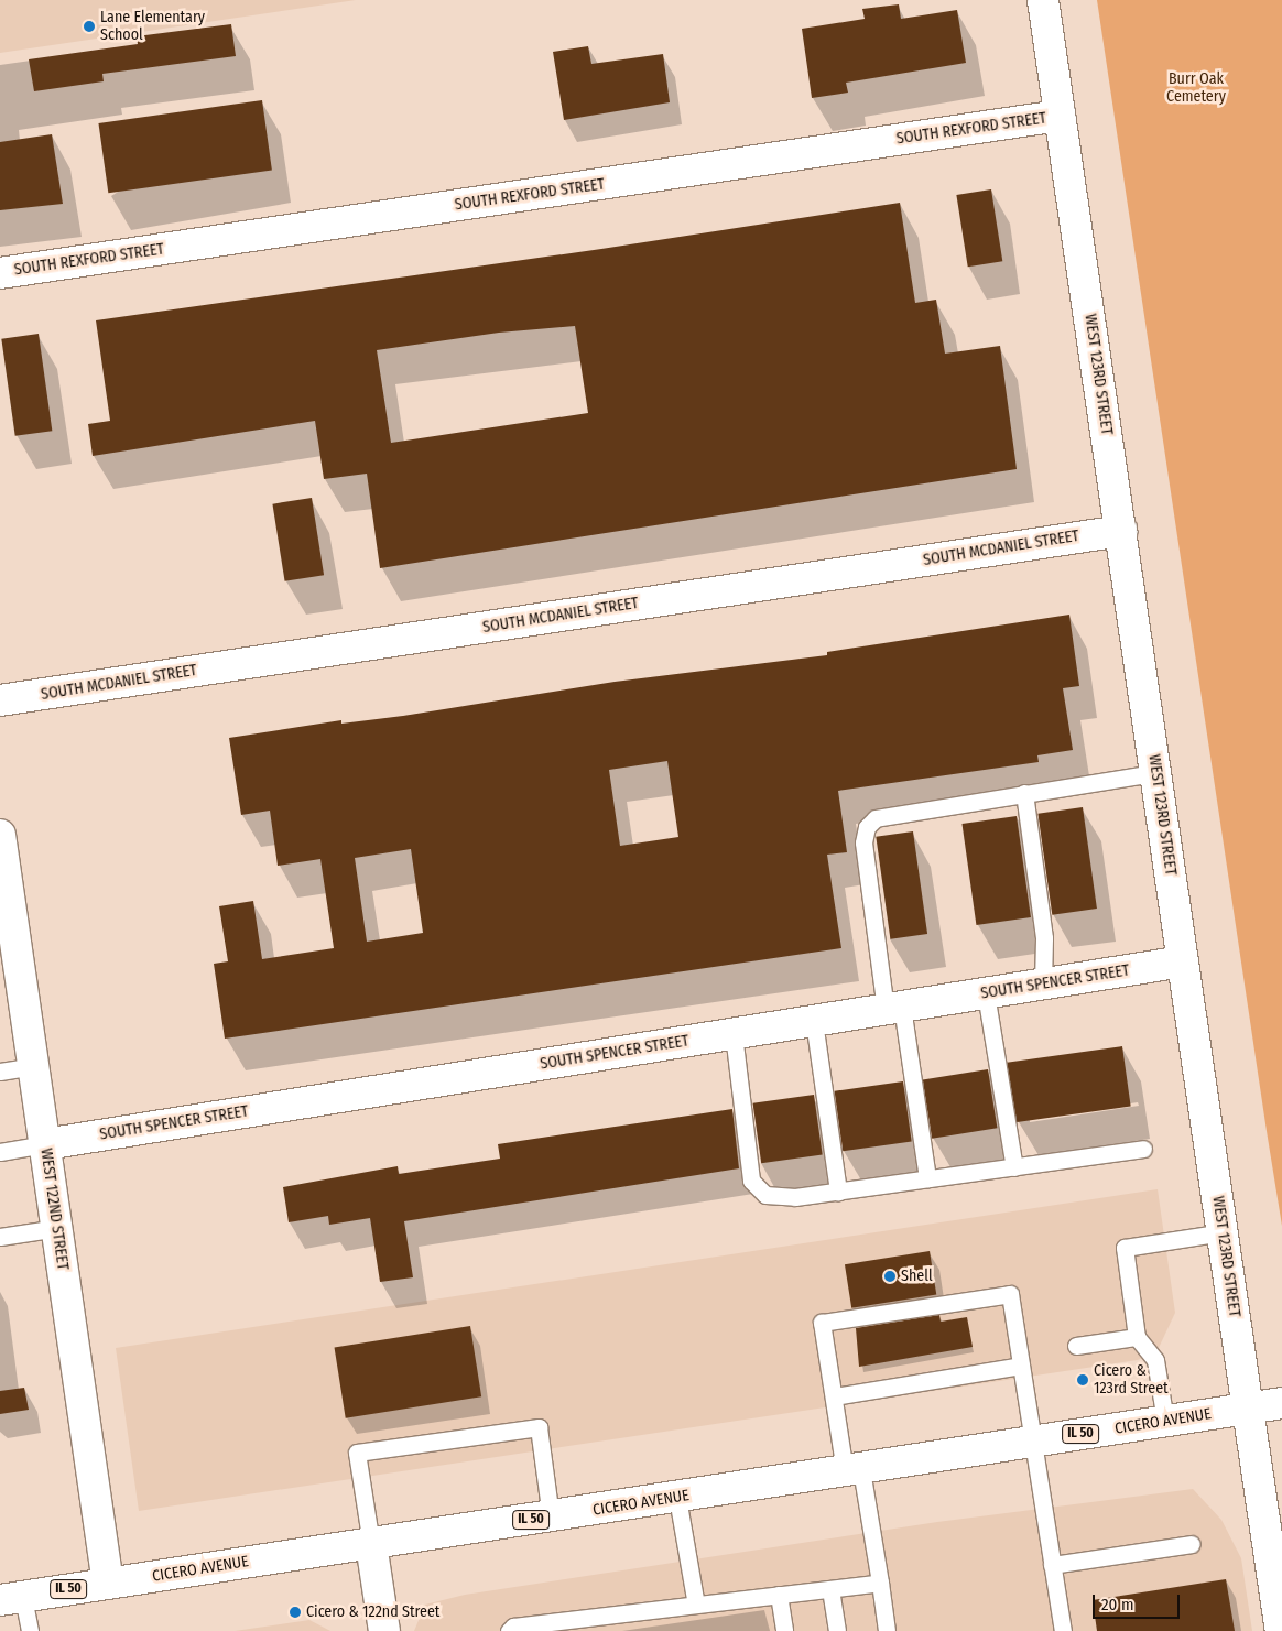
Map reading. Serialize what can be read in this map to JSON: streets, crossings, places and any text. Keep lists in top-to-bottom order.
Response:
{
  "streets": {
    "street": [
      "SOUTH REXFORD STREET",
      "WEST 123RD STREET",
      "SOUTH MCDANIEL STREET",
      "SOUTH SPENCER STREET",
      "WEST 122ND STREET",
      "CICERO AVENUE",
      "IL 50"
    ]
  },
  "crossings": [
    ["SOUTH REXFORD STREET", "WEST 123RD STREET"],
    ["WEST 123RD STREET", "SOUTH MCDANIEL STREET"],
    ["WEST 123RD STREET", "SOUTH SPENCER STREET"],
    ["WEST 123RD STREET", "CICERO AVENUE"],
    ["SOUTH SPENCER STREET", "WEST 122ND STREET"],
    ["WEST 122ND STREET", "CICERO AVENUE"]
  ],
  "parks": ["Burr Oak Cemetery"],
  "places": [
    "Lane Elementary School",
    "Shell",
    "Cicero & 123rd Street",
    "Cicero & 122nd Street"
  ],
  "scale_bar": "20 m"
}
